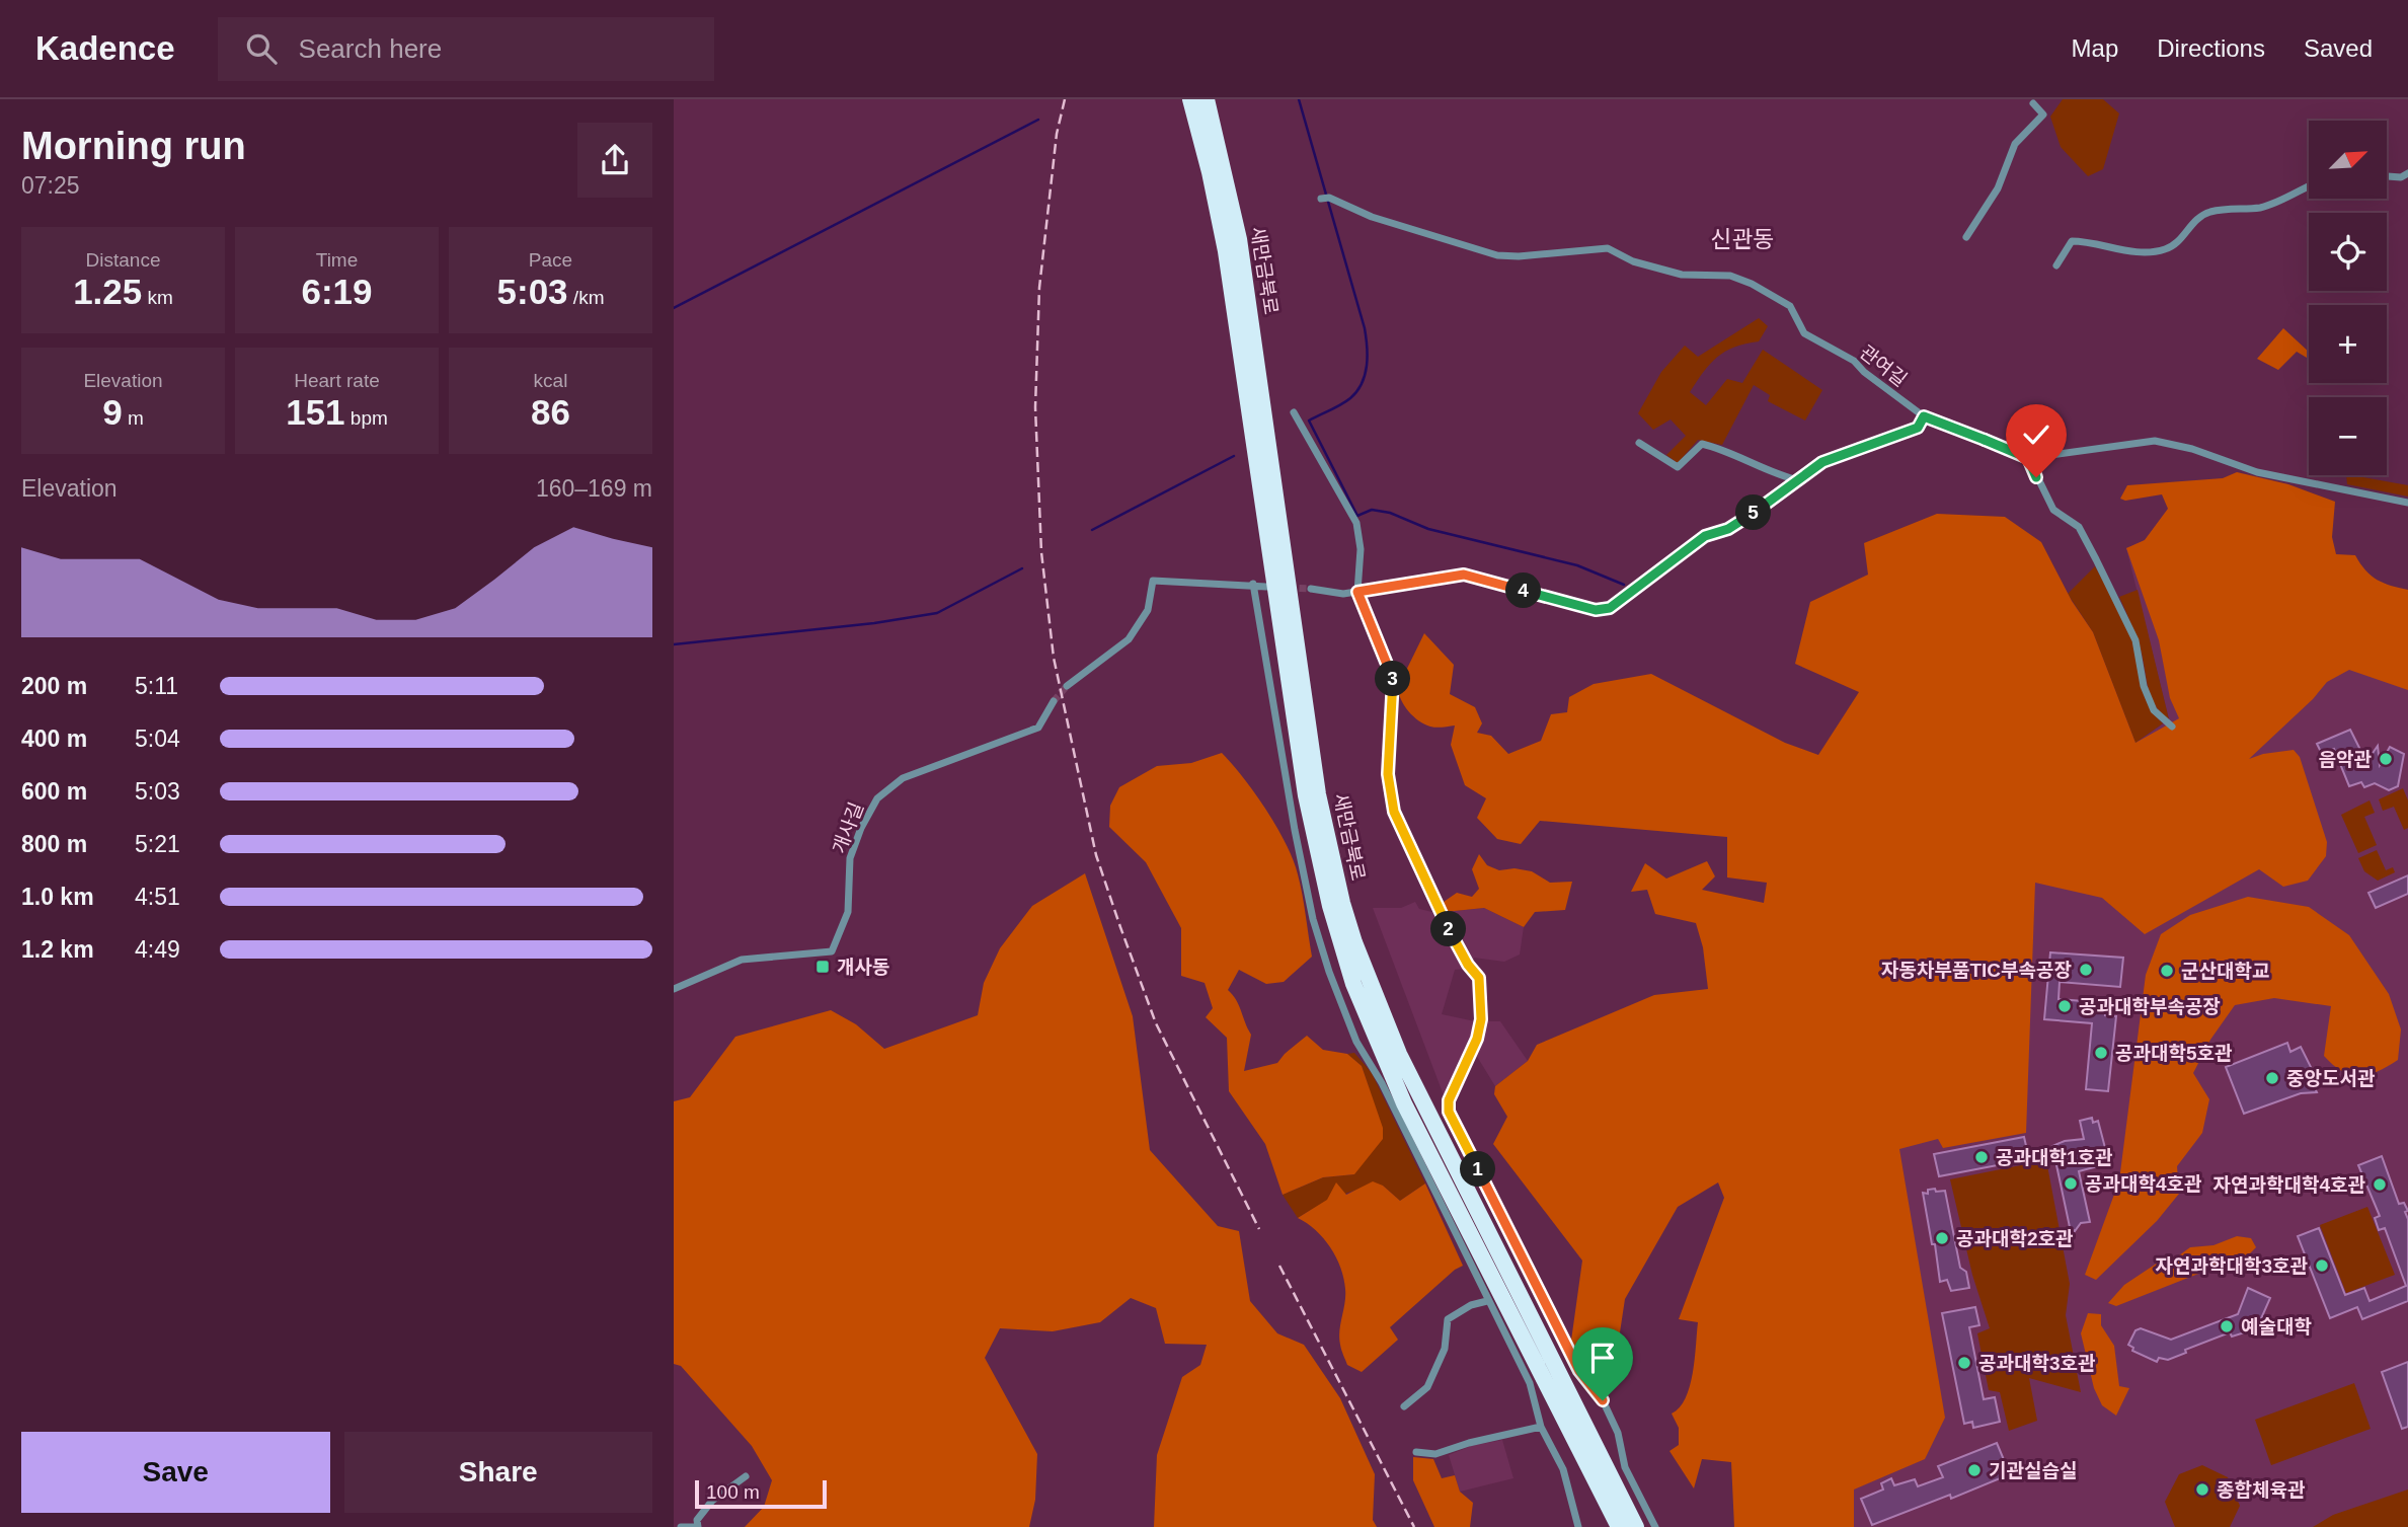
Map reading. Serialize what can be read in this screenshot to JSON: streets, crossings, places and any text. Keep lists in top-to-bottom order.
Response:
{
  "streets": {
    "highway": ["새만금북로"],
    "street": ["관여길", "개사길"]
  },
  "districts": ["신관동"],
  "places": {
    "other": [
      "음악관",
      "자동차부품TIC부속공장",
      "군산대학교",
      "공과대학부속공장",
      "공과대학5호관",
      "중앙도서관",
      "공과대학1호관",
      "공과대학4호관",
      "자연과학대학4호관",
      "공과대학2호관",
      "자연과학대학3호관",
      "예술대학",
      "공과대학3호관",
      "기관실습실",
      "종합체육관"
    ],
    "transit": ["개사동"]
  },
  "scale_bar": "100 m",
  "north": "top right",
  "page": {
    "header": "Kadence",
    "search": "Search here",
    "nav": ["Map", "Directions", "Saved"],
    "heading": ["Morning run", "07:25"],
    "map_buttons": ["+", "−"],
    "stats": [
      ["Distance", "1.25 km"],
      ["Time", "6:19"],
      ["Pace", "5:03 /km"],
      ["Elevation", "9 m"],
      ["Heart rate", "151 bpm"],
      ["kcal", "86"]
    ],
    "chart": ["Elevation", "160–169 m"],
    "pins": [
      "5",
      "4",
      "3",
      "2",
      "1"
    ],
    "list": [
      {
        "name": "200 m",
        "note": "5:11"
      },
      {
        "name": "400 m",
        "note": "5:04"
      },
      {
        "name": "600 m",
        "note": "5:03"
      },
      {
        "name": "800 m",
        "note": "5:21"
      },
      {
        "name": "1.0 km",
        "note": "4:51"
      },
      {
        "name": "1.2 km",
        "note": "4:49"
      }
    ],
    "buttons": ["Save", "Share"],
    "scale": "100 m"
  }
}
